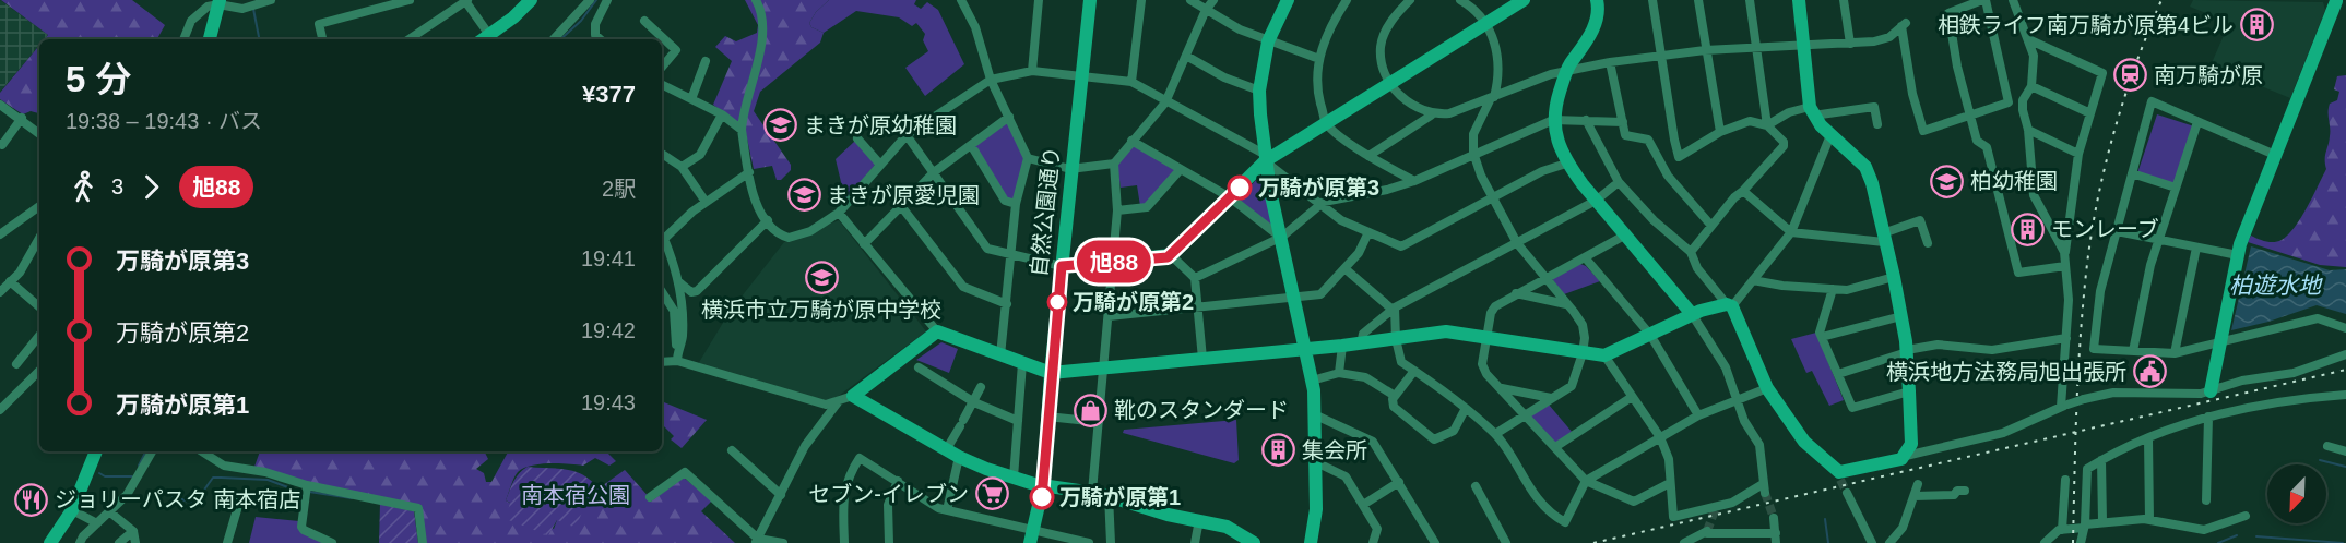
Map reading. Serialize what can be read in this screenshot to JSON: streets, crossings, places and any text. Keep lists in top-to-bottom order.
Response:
{
  "streets": {
    "street": ["自然公園通り"]
  },
  "water": ["柏遊水地"],
  "parks": ["南本宿公園"],
  "places": {
    "building": ["相鉄ライフ南万騎が原第4ビル", "モンレーブ", "集会所"],
    "station": ["南万騎が原"],
    "school or university": [
      "まきが原幼稚園",
      "柏幼稚園",
      "まきが原愛児園",
      "横浜市立万騎が原中学校"
    ],
    "other": ["万騎が原第3", "万騎が原第2", "万騎が原第1"],
    "public building": ["横浜地方法務局旭出張所"],
    "shop": ["靴のスタンダード"],
    "supermarket": ["セブン-イレブン"],
    "restaurant": ["ジョリーパスタ 南本宿店"]
  },
  "lines": ["bus line 旭88"],
  "north": "bottom left",
  "page": {
    "on_map": "旭88",
    "heading": ["5 分", "19:38 – 19:43 · バス", "¥377"],
    "legs": ["3", "旭88", "2駅"],
    "list": [
      {
        "name": "万騎が原第3",
        "value": "19:41"
      },
      {
        "name": "万騎が原第2",
        "value": "19:42"
      },
      {
        "name": "万騎が原第1",
        "value": "19:43"
      }
    ]
  }
}
